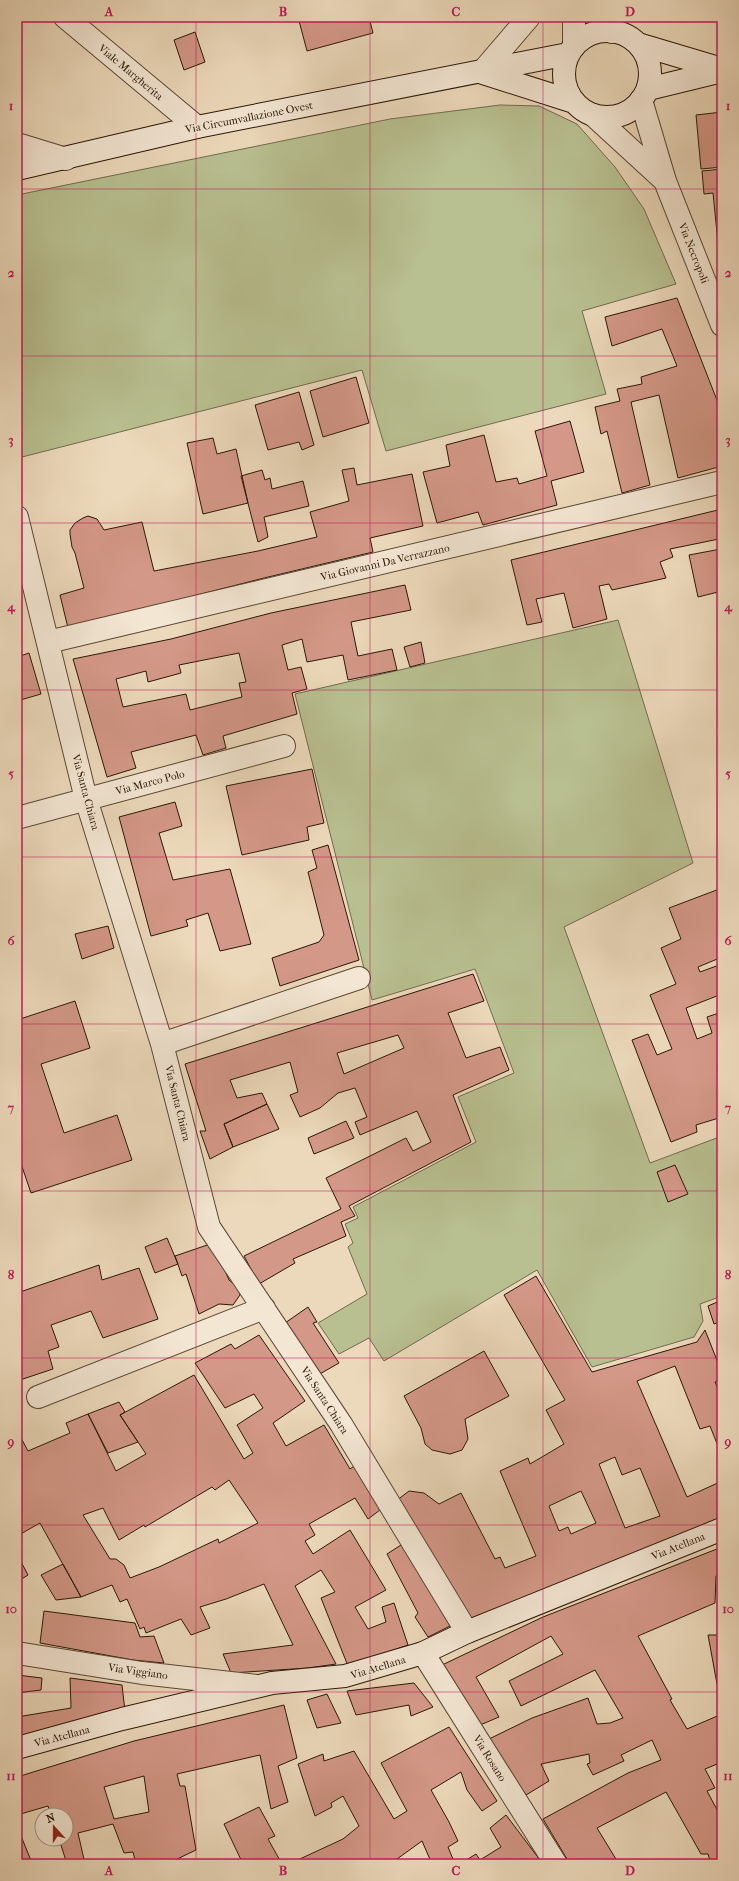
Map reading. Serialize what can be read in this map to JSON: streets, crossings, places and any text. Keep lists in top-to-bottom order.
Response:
{
  "streets": {
    "street": [
      "Viale Margherita",
      "Via Circumvallazione Ovest",
      "Via Necropoli",
      "Via Giovanni Da Verrazzano",
      "Via Marco Polo",
      "Via Santa Chiara",
      "Via Atellana",
      "Via Viggiano",
      "Via Rosano"
    ]
  },
  "crossings": [
    ["Viale Margherita", "Via Circumvallazione Ovest"],
    ["Via Circumvallazione Ovest", "Via Necropoli"],
    ["Via Giovanni Da Verrazzano", "Via Santa Chiara"],
    ["Via Marco Polo", "Via Santa Chiara"],
    ["Via Santa Chiara", "Via Atellana"],
    ["Via Atellana", "Via Viggiano"],
    ["Via Atellana", "Via Rosano"]
  ],
  "north": "top",
  "grid": {
    "columns": [
      "A",
      "B",
      "C",
      "D"
    ],
    "rows": [
      "1",
      "2",
      "3",
      "4",
      "5",
      "6",
      "7",
      "8",
      "9",
      "10",
      "11"
    ]
  }
}
